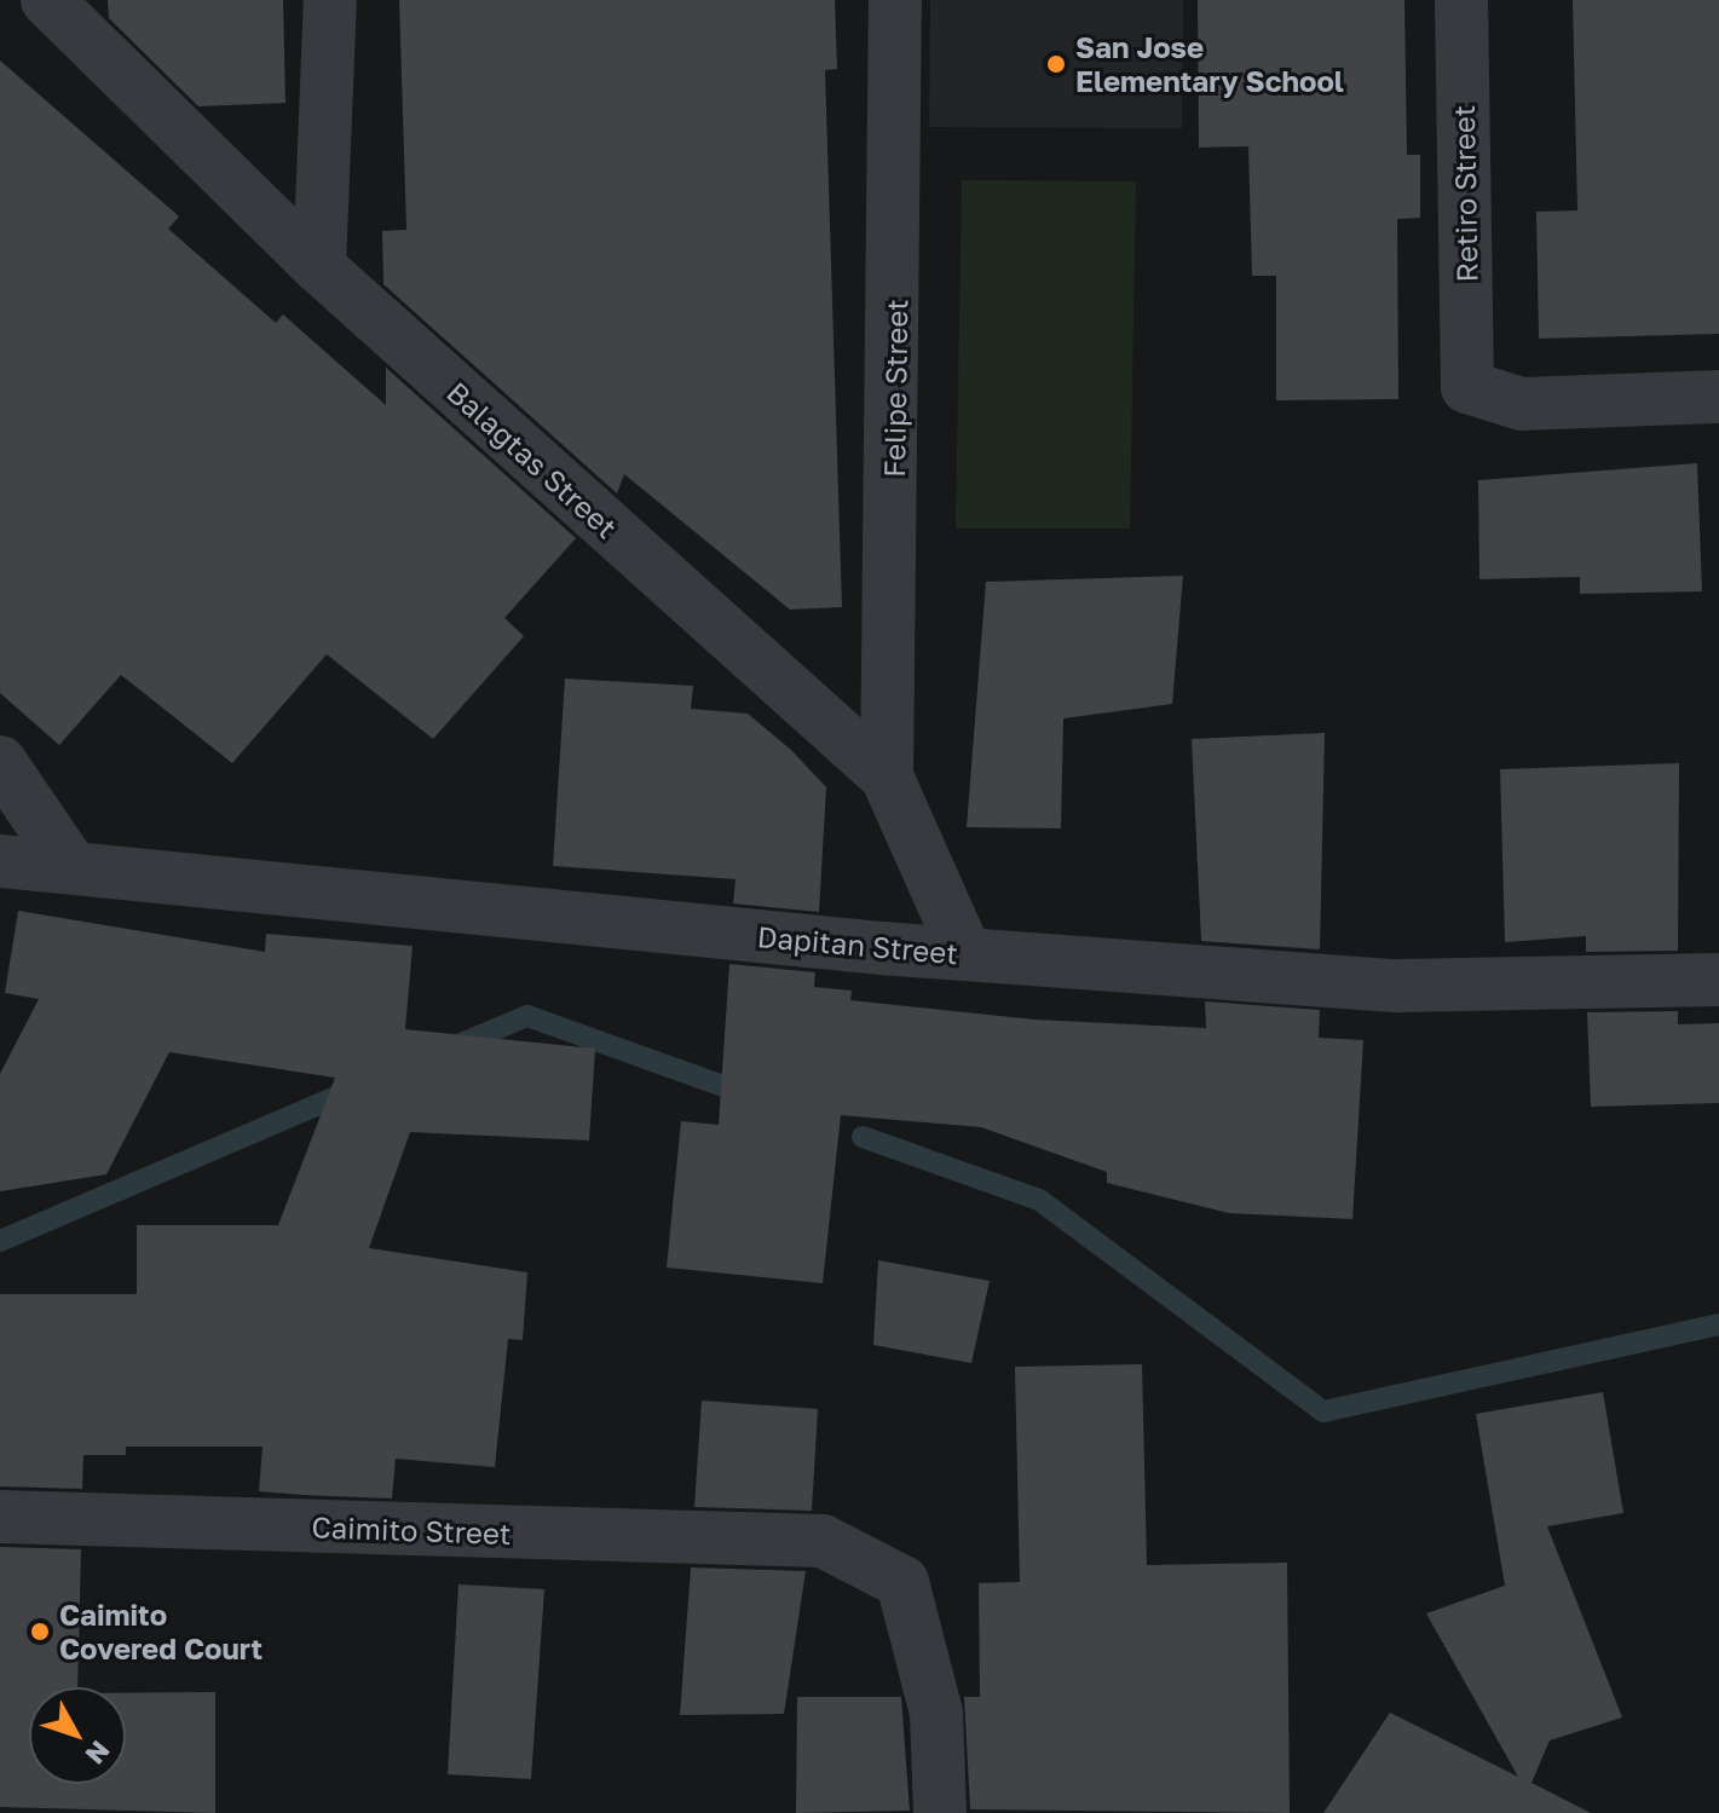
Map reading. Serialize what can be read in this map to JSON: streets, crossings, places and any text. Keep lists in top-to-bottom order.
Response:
{
  "streets": {
    "street": [
      "Retiro Street",
      "Felipe Street",
      "Balagtas Street",
      "Dapitan Street",
      "Caimito Street"
    ]
  },
  "crossings": [
    ["Felipe Street", "Balagtas Street"],
    ["Balagtas Street", "Dapitan Street"]
  ],
  "places": ["San Jose Elementary School", "Caimito Covered Court"],
  "north": "bottom right"
}
